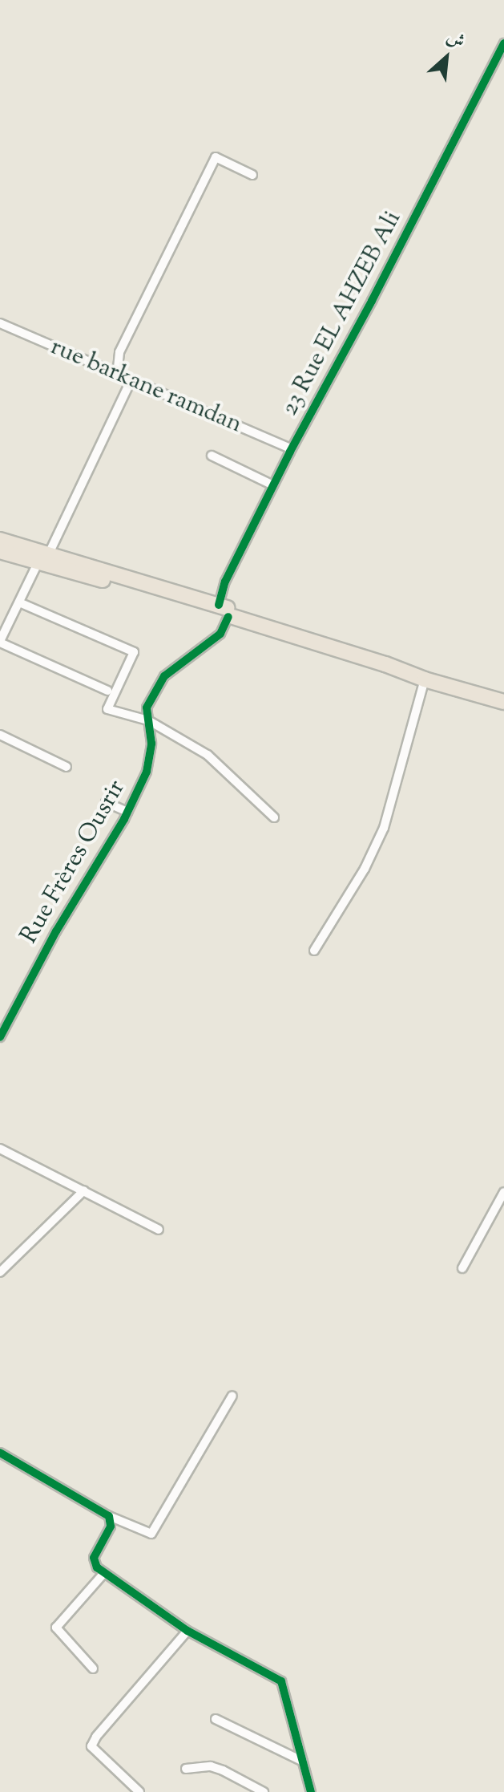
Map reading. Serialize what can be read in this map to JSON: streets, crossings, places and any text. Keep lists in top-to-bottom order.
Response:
{
  "streets": {
    "street": ["23 Rue EL AHZEB Ali", "rue barkane ramdan", "Rue Frères Ousrir"]
  },
  "crossings": [
    ["23 Rue EL AHZEB Ali", "rue barkane ramdan"],
    ["23 Rue EL AHZEB Ali", "Rue Frères Ousrir"]
  ],
  "north": "top right"
}
